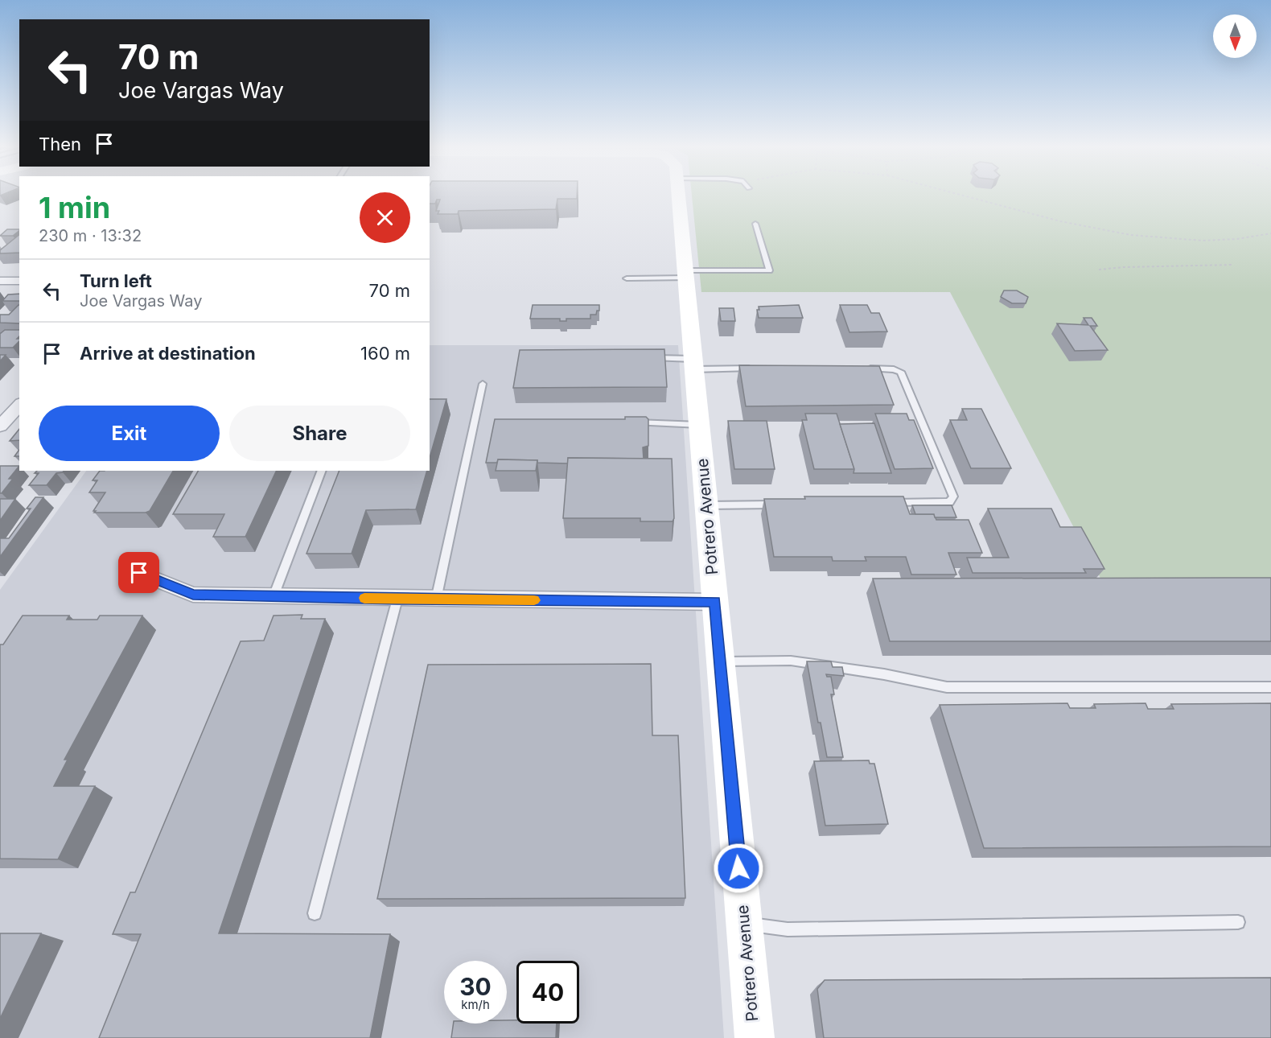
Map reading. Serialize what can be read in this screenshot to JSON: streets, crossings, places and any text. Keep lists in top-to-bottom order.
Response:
{
  "streets": {
    "street": ["Potrero Avenue"]
  },
  "north": "bottom",
  "page": {
    "turn": ["70 m", "Joe Vargas Way"],
    "then": "Then",
    "heading": ["1 min", "230 m · 13:32"],
    "list": [
      {
        "name": "Turn left",
        "note": "Joe Vargas Way",
        "value": "70 m"
      },
      {
        "name": "Arrive at destination",
        "value": "160 m"
      }
    ],
    "buttons": ["Exit", "Share"],
    "speed": "30 km/h",
    "limit": "40"
  }
}
